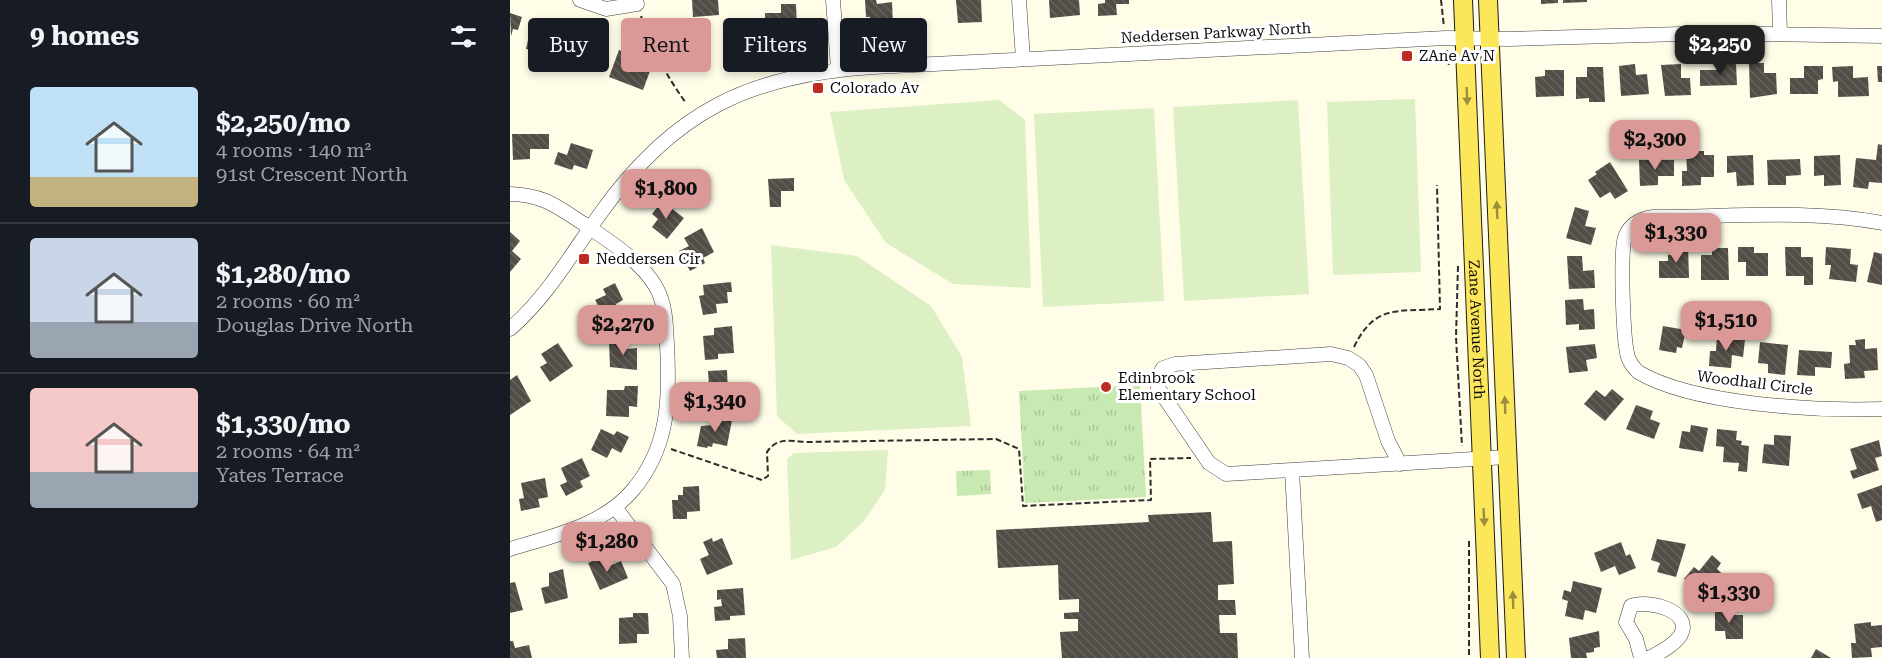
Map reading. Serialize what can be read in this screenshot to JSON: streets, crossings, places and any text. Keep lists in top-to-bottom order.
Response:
{
  "streets": {
    "main road": ["Zane Avenue North"],
    "street": ["Neddersen Parkway North", "Woodhall Circle"]
  },
  "crossings": [
    ["Neddersen Parkway North", "Zane Avenue North"]
  ],
  "places": {
    "transit": ["ZAne Av N", "Colorado Av", "Neddersen Cir"],
    "other": ["Edinbrook Elementary School"]
  },
  "page": {
    "heading": "9 homes",
    "chip": [
      "Buy",
      "Rent",
      "Filters",
      "New"
    ],
    "price": [
      "$2,250",
      "$2,300",
      "$1,800",
      "$1,330",
      "$1,510",
      "$2,270",
      "$1,340",
      "$1,280",
      "$1,330"
    ],
    "list": [
      {
        "name": "$2,250/mo",
        "note": "4 rooms · 140 m² · 91st Crescent North"
      },
      {
        "name": "$1,280/mo",
        "note": "2 rooms · 60 m² · Douglas Drive North"
      },
      {
        "name": "$1,330/mo",
        "note": "2 rooms · 64 m² · Yates Terrace"
      }
    ]
  }
}
